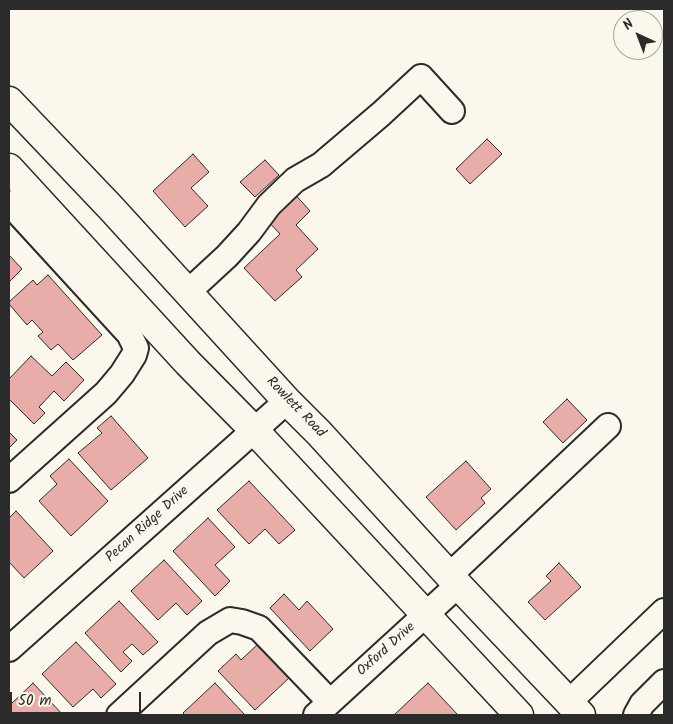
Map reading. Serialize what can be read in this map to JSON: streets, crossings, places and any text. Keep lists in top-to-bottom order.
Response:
{
  "streets": {
    "main road": ["Rowlett Road"],
    "street": ["Pecan Ridge Drive", "Oxford Drive"]
  },
  "crossings": [
    ["Rowlett Road", "Pecan Ridge Drive"],
    ["Rowlett Road", "Oxford Drive"]
  ],
  "scale_bar": "50 m",
  "north": "top left"
}
